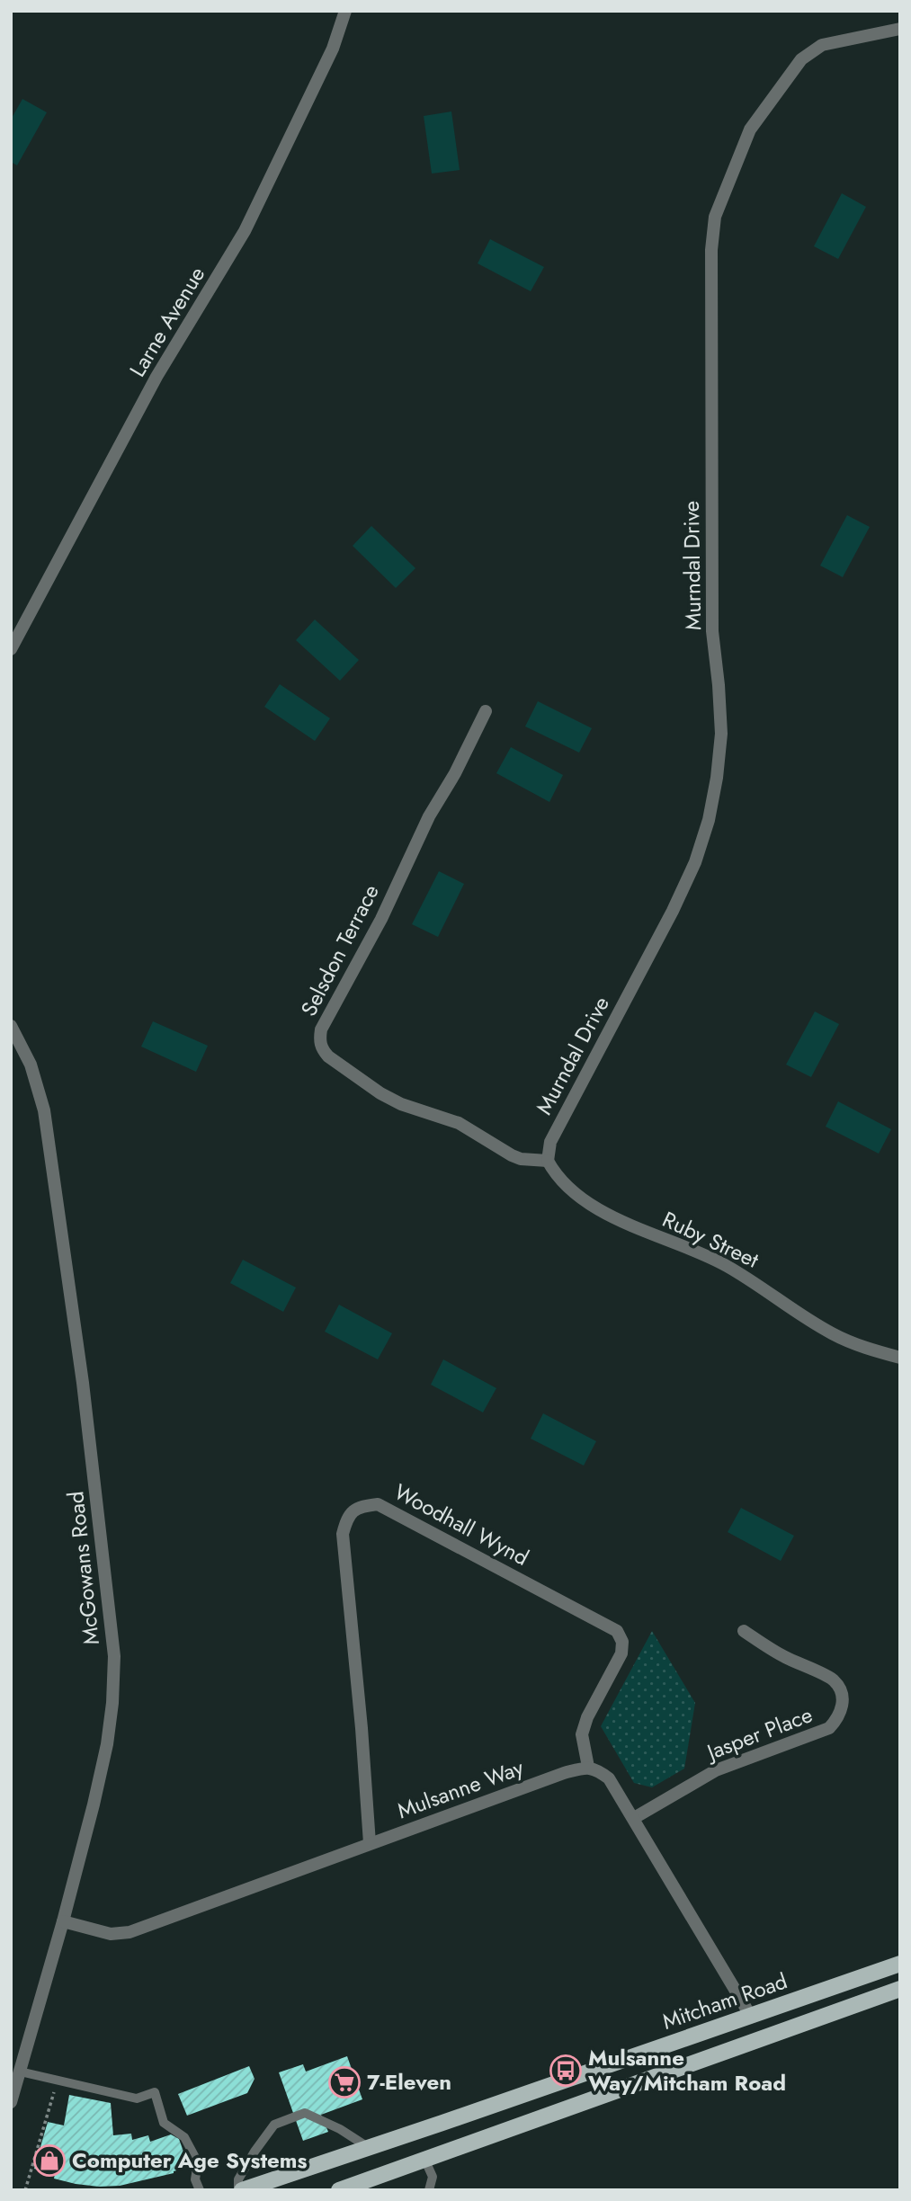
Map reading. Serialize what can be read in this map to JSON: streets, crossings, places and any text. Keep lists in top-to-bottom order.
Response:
{
  "streets": {
    "main road": ["Mitcham Road"],
    "street": [
      "Larne Avenue",
      "Murndal Drive",
      "Selsdon Terrace",
      "Ruby Street",
      "Woodhall Wynd",
      "McGowans Road",
      "Jasper Place",
      "Mulsanne Way"
    ]
  },
  "crossings": [
    ["Murndal Drive", "Selsdon Terrace"],
    ["Murndal Drive", "Ruby Street"],
    ["Selsdon Terrace", "Ruby Street"],
    ["Woodhall Wynd", "Mulsanne Way"],
    ["McGowans Road", "Mulsanne Way"]
  ],
  "places": {
    "bus stop": ["Mulsanne Way/Mitcham Road"],
    "supermarket": ["7-Eleven"],
    "shop": ["Computer Age Systems"]
  }
}
